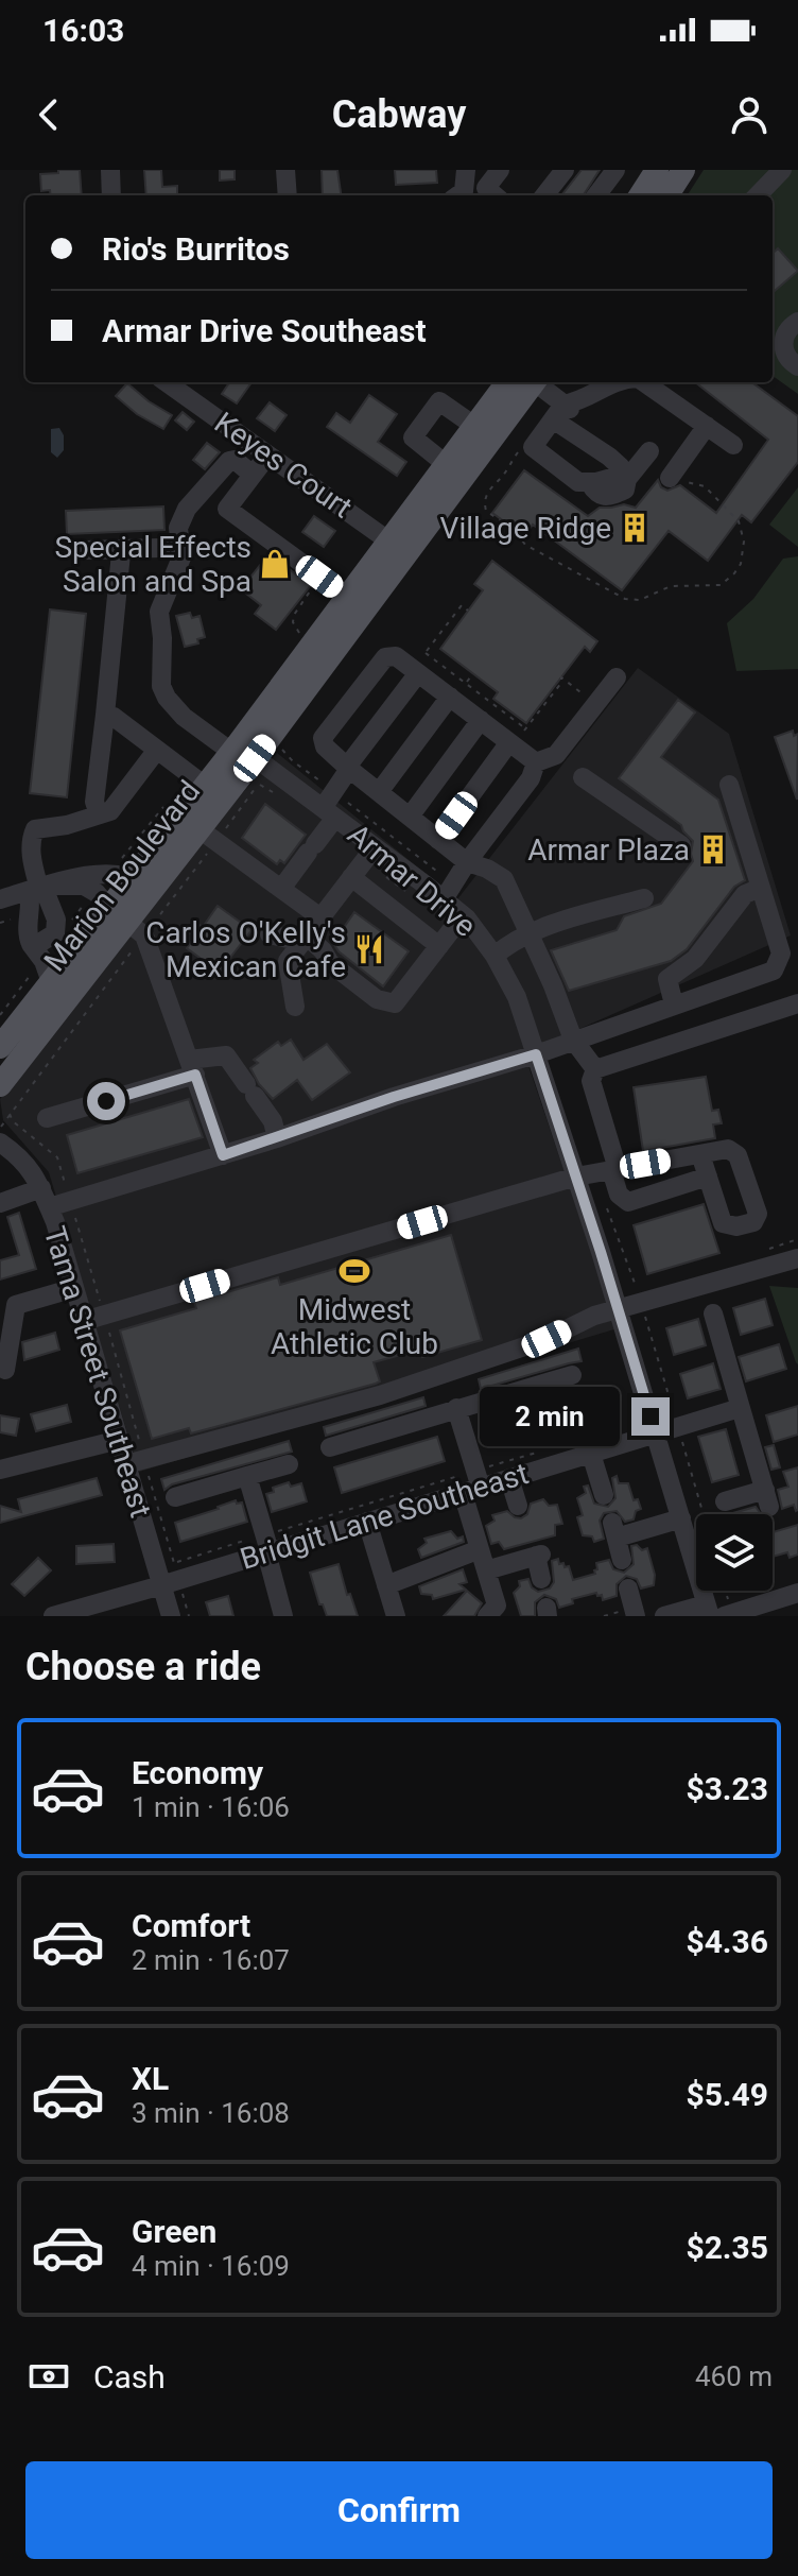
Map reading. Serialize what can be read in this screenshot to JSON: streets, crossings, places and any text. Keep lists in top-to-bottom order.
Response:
{
  "streets": {
    "main road": ["Marion Boulevard"],
    "street": [
      "Keyes Court",
      "Armar Drive",
      "Tama Street Southeast",
      "Bridgit Lane Southeast"
    ]
  },
  "crossings": [
    ["Keyes Court", "Marion Boulevard"],
    ["Marion Boulevard", "Armar Drive"],
    ["Armar Drive", "Bridgit Lane Southeast"],
    ["Tama Street Southeast", "Bridgit Lane Southeast"]
  ],
  "places": {
    "building": ["Village Ridge", "Armar Plaza"],
    "shop": ["Special Effects Salon and Spa"],
    "restaurant": ["Carlos O'Kelly's Mexican Cafe"],
    "sports": ["Midwest Athletic Club"]
  },
  "page": {
    "status": "16:03",
    "header": "Cabway",
    "banner": ["Rio's Burritos", "Armar Drive Southeast"],
    "bubble": "2 min",
    "heading": "Choose a ride",
    "list": [
      {
        "name": "Economy",
        "note": "1 min · 16:06",
        "value": "$3.23"
      },
      {
        "name": "Comfort",
        "note": "2 min · 16:07",
        "value": "$4.36"
      },
      {
        "name": "XL",
        "note": "3 min · 16:08",
        "value": "$5.49"
      },
      {
        "name": "Green",
        "note": "4 min · 16:09",
        "value": "$2.35"
      }
    ],
    "pay": ["Cash", "460 m"],
    "buttons": "Confirm"
  }
}
